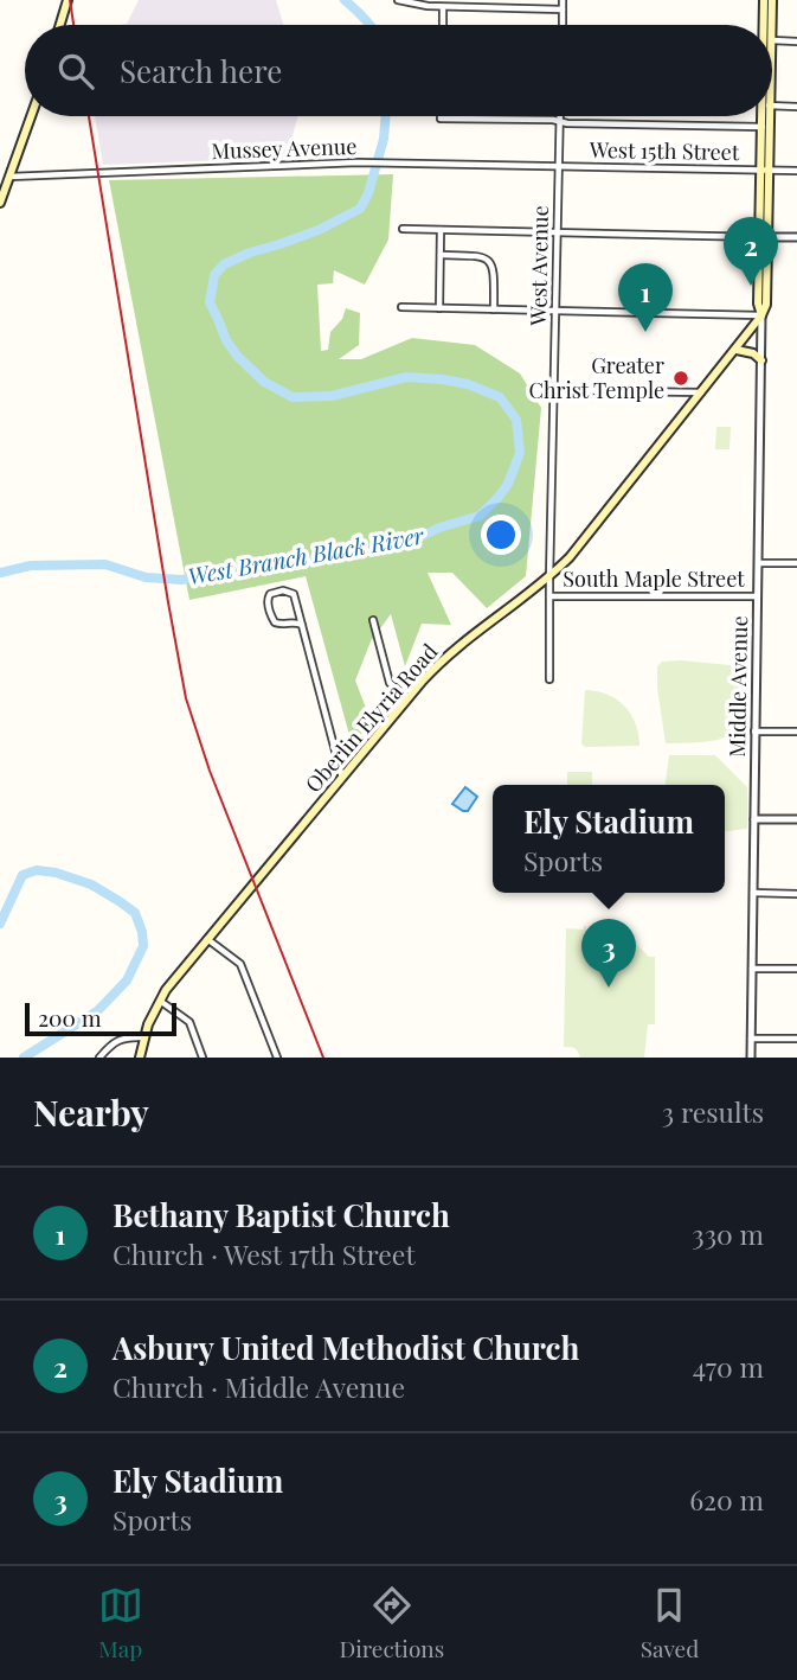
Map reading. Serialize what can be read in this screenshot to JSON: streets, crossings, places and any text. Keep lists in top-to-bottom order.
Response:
{
  "streets": {
    "main road": ["Middle Avenue", "Oberlin Elyria Road"],
    "street": [
      "Mussey Avenue",
      "West 15th Street",
      "West Avenue",
      "South Maple Street"
    ]
  },
  "crossings": [
    ["Mussey Avenue", "West 15th Street"],
    ["Mussey Avenue", "West Avenue"],
    ["West 15th Street", "West Avenue"],
    ["West 15th Street", "Middle Avenue"],
    ["West Avenue", "South Maple Street"],
    ["West Avenue", "Oberlin Elyria Road"],
    ["South Maple Street", "Middle Avenue"],
    ["Middle Avenue", "Oberlin Elyria Road"]
  ],
  "water": ["West Branch Black River"],
  "places": ["Greater Christ Temple"],
  "scale_bar": "200 m",
  "page": {
    "search": "Search here",
    "pins": ["2", "1", "3"],
    "popup": ["Ely Stadium", "Sports"],
    "scale": "200 m",
    "heading": ["Nearby", "3 results"],
    "list": [
      {
        "mark": "1",
        "name": "Bethany Baptist Church",
        "note": "Church · West 17th Street",
        "value": "330 m"
      },
      {
        "mark": "2",
        "name": "Asbury United Methodist Church",
        "note": "Church · Middle Avenue",
        "value": "470 m"
      },
      {
        "mark": "3",
        "name": "Ely Stadium",
        "note": "Sports",
        "value": "620 m"
      }
    ],
    "nav": ["Map", "Directions", "Saved"]
  }
}
